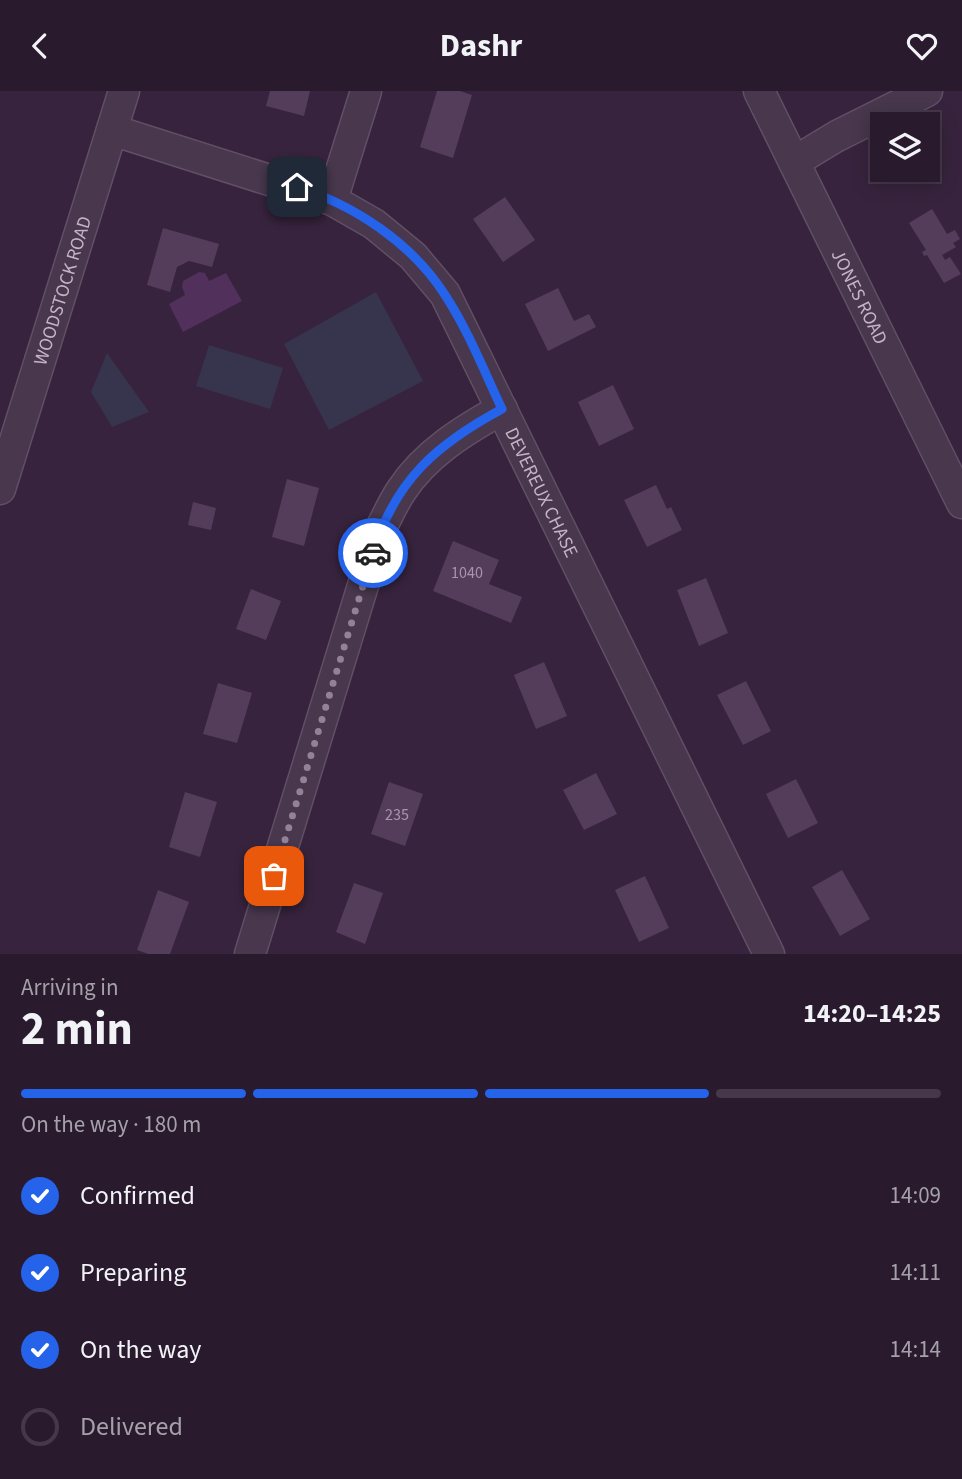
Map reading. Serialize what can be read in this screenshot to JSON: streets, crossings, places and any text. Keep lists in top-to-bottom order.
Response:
{
  "streets": {
    "street": ["WOODSTOCK ROAD", "JONES ROAD", "DEVEREUX CHASE"]
  },
  "crossings": [
    ["WOODSTOCK ROAD", "DEVEREUX CHASE"]
  ],
  "house_numbers": ["1040", "235"],
  "page": {
    "header": "Dashr",
    "heading": ["2 min", "Arriving in", "14:20–14:25"],
    "bar": "On the way · 180 m",
    "list": [
      ["Confirmed", "14:09"],
      ["Preparing", "14:11"],
      ["On the way", "14:14"],
      "Delivered"
    ]
  }
}
